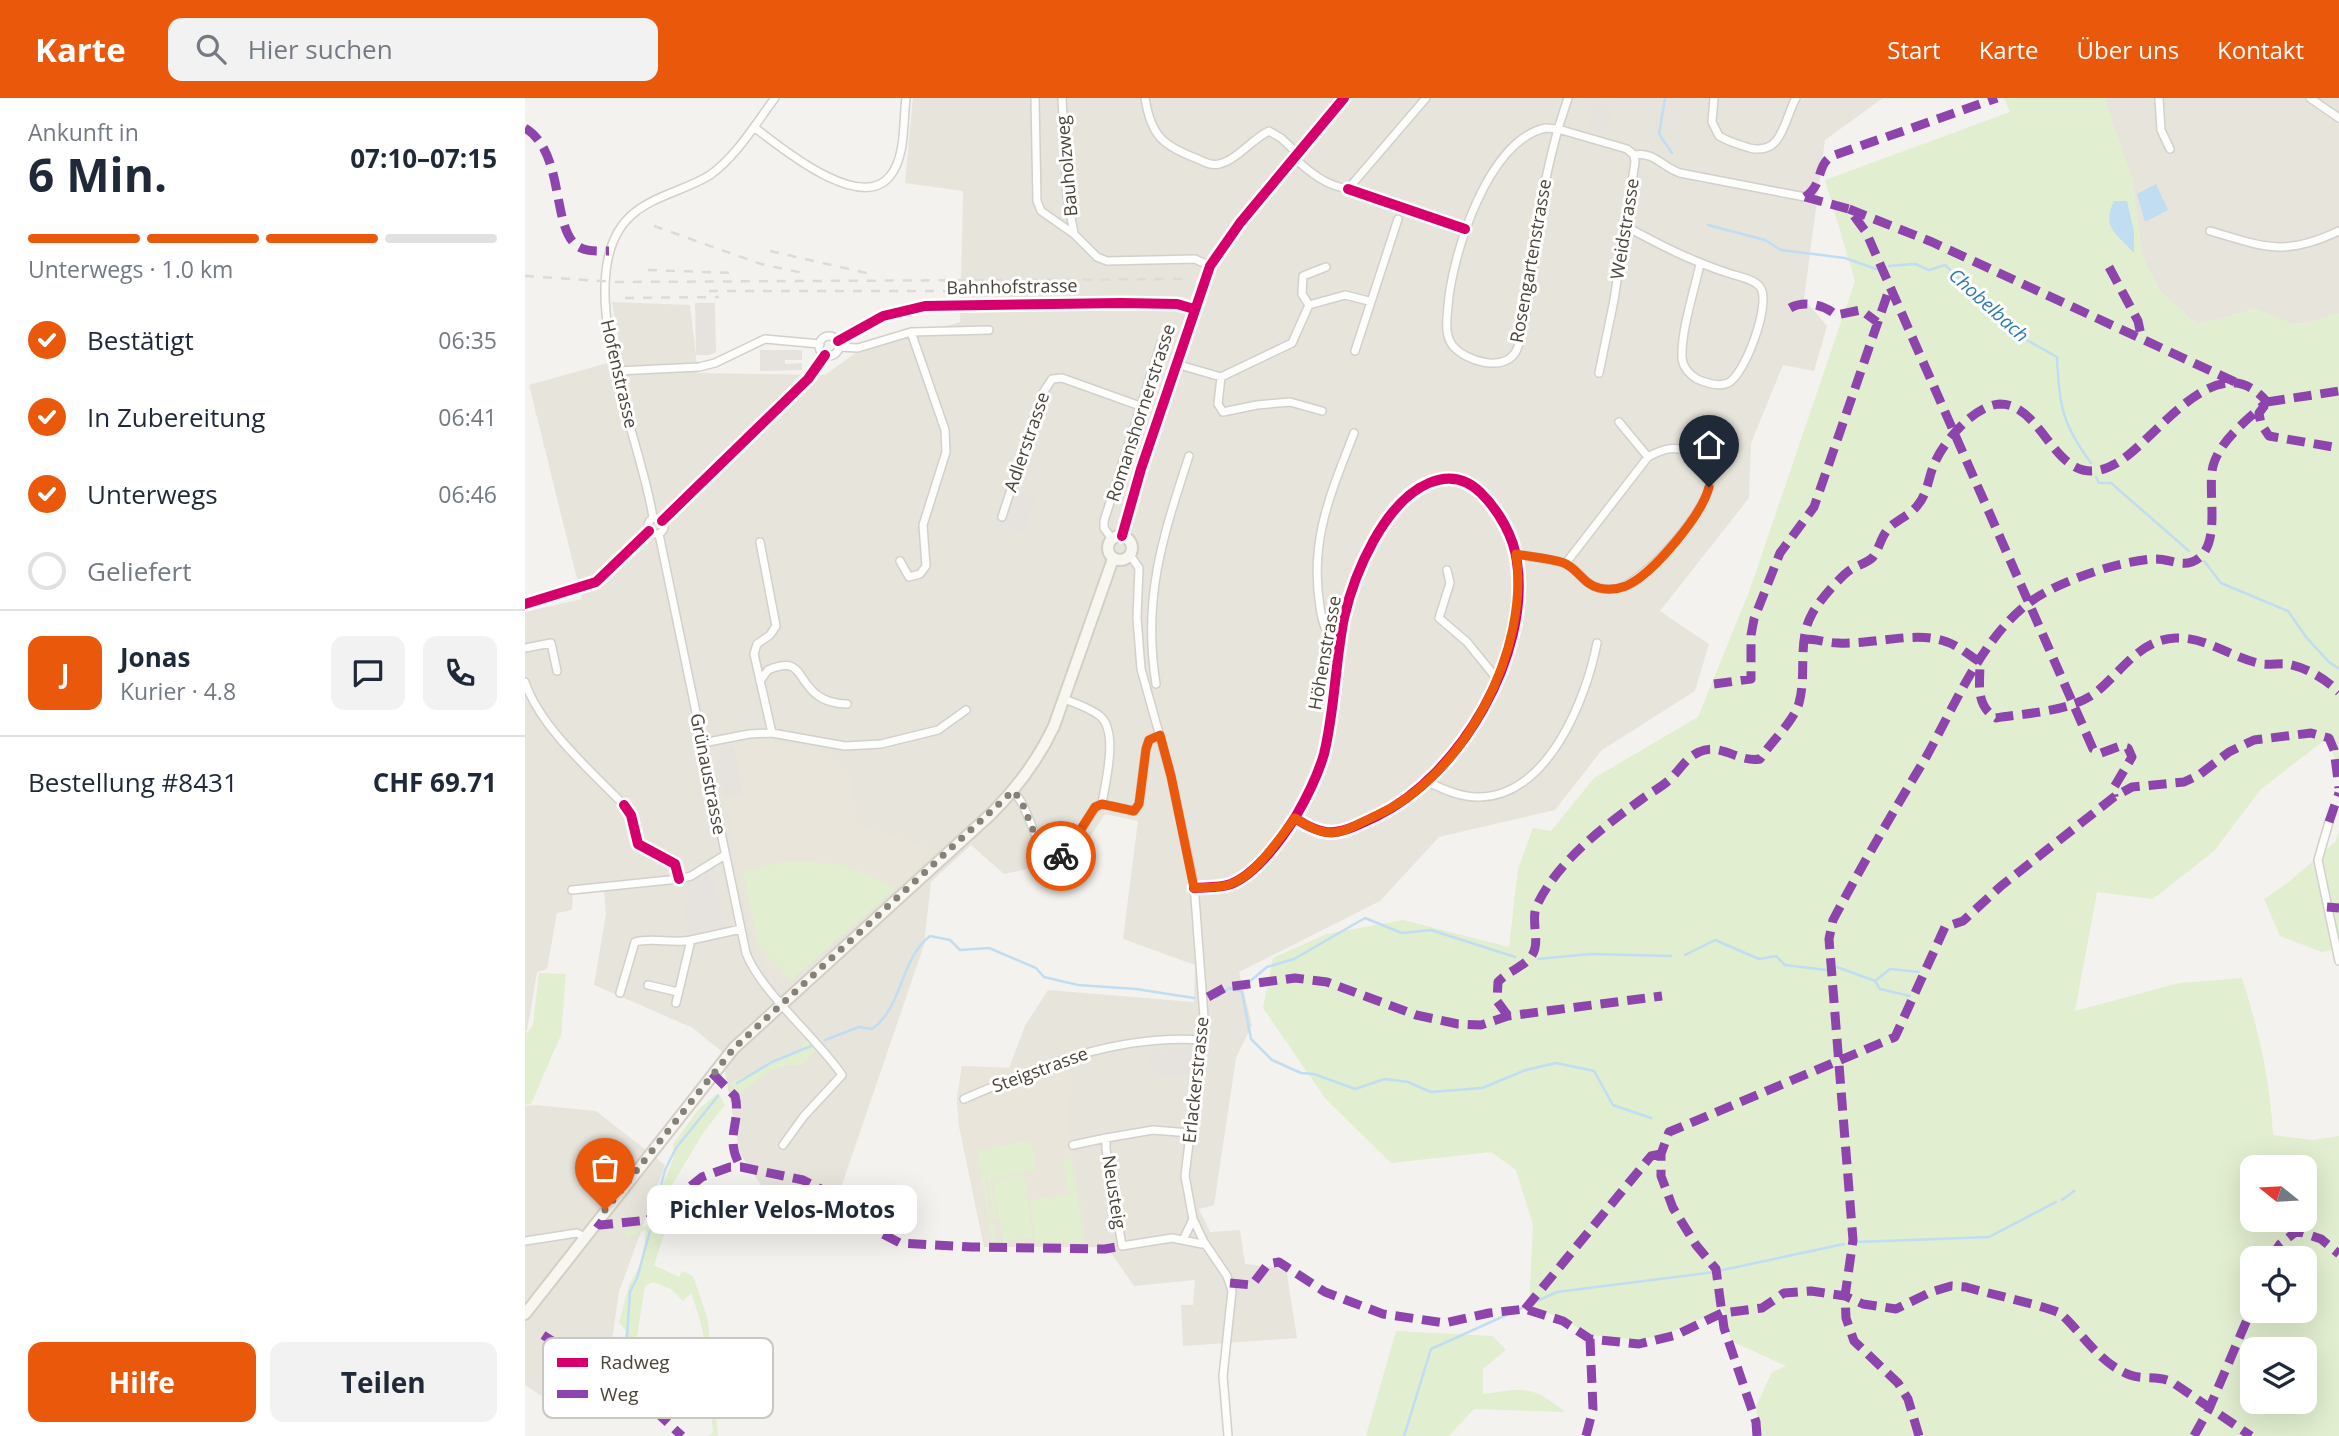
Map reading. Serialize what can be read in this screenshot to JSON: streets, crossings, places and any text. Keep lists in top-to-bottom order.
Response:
{
  "streets": {
    "main road": ["Romanshornerstrasse"],
    "street": [
      "Bauholzweg",
      "Weidstrasse",
      "Rosengartenstrasse",
      "Bahnhofstrasse",
      "Hofenstrasse",
      "Adlerstrasse",
      "Höhenstrasse",
      "Grünaustrasse",
      "Steigstrasse",
      "Erlackerstrasse",
      "Neusteig"
    ]
  },
  "crossings": [
    ["Weidstrasse", "Rosengartenstrasse"],
    ["Bahnhofstrasse", "Romanshornerstrasse"],
    ["Hofenstrasse", "Grünaustrasse"],
    ["Romanshornerstrasse", "Erlackerstrasse"],
    ["Höhenstrasse", "Erlackerstrasse"],
    ["Steigstrasse", "Erlackerstrasse"],
    ["Erlackerstrasse", "Neusteig"]
  ],
  "water": ["Chobelbach"],
  "places": ["Pichler Velos-Motos"],
  "legend": ["Radweg", "Weg"],
  "north": "left",
  "page": {
    "header": "Karte",
    "search": "Hier suchen",
    "nav": [
      "Start",
      "Karte",
      "Über uns",
      "Kontakt"
    ],
    "heading": ["6 Min.", "Ankunft in", "07:10–07:15"],
    "panel": [
      "Jonas",
      "Kurier · 4.8",
      "Bestellung #8431",
      "CHF 69.71"
    ],
    "bar": "Unterwegs · 1.0 km",
    "list": [
      ["Bestätigt", "06:35"],
      ["In Zubereitung", "06:41"],
      ["Unterwegs", "06:46"],
      "Geliefert"
    ],
    "round": "J",
    "bubble": "Pichler Velos-Motos",
    "buttons": ["Hilfe", "Teilen"]
  }
}
